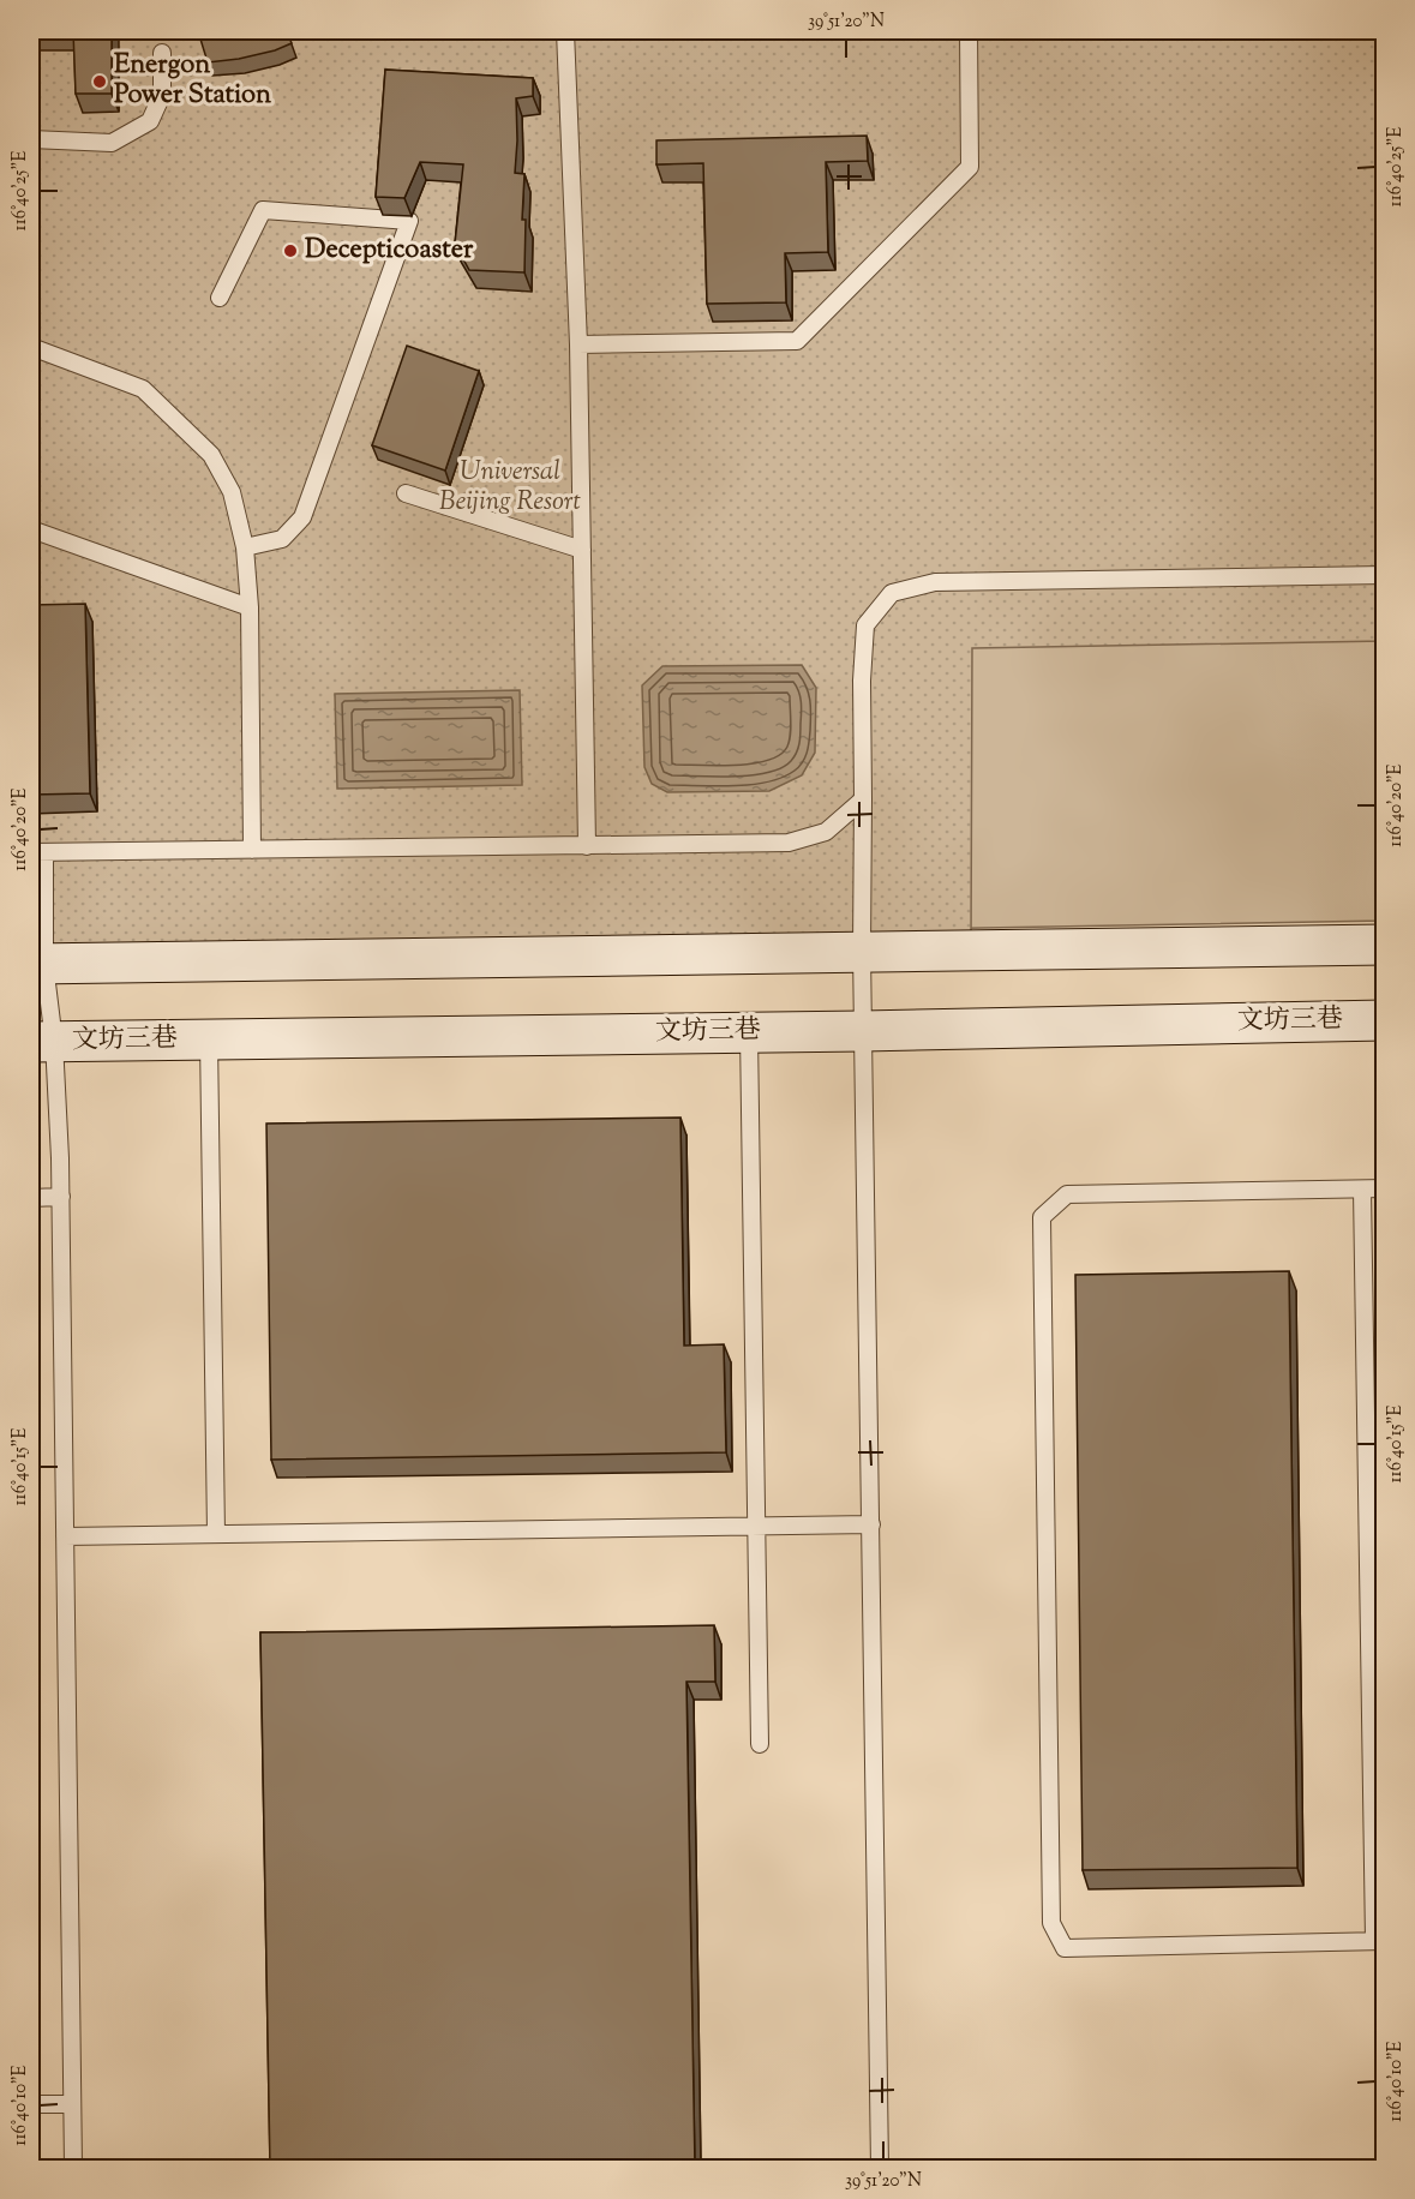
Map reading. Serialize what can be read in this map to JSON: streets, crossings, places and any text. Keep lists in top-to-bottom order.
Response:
{
  "streets": {
    "main road": ["文坊三巷"]
  },
  "parks": ["Universal Beijing Resort"],
  "places": ["Energon Power Station", "Decepticoaster"],
  "coordinates": [
    "39°51'20\"N",
    "116°40'25\"E",
    "116°40'20\"E",
    "116°40'15\"E",
    "116°40'10\"E"
  ]
}
